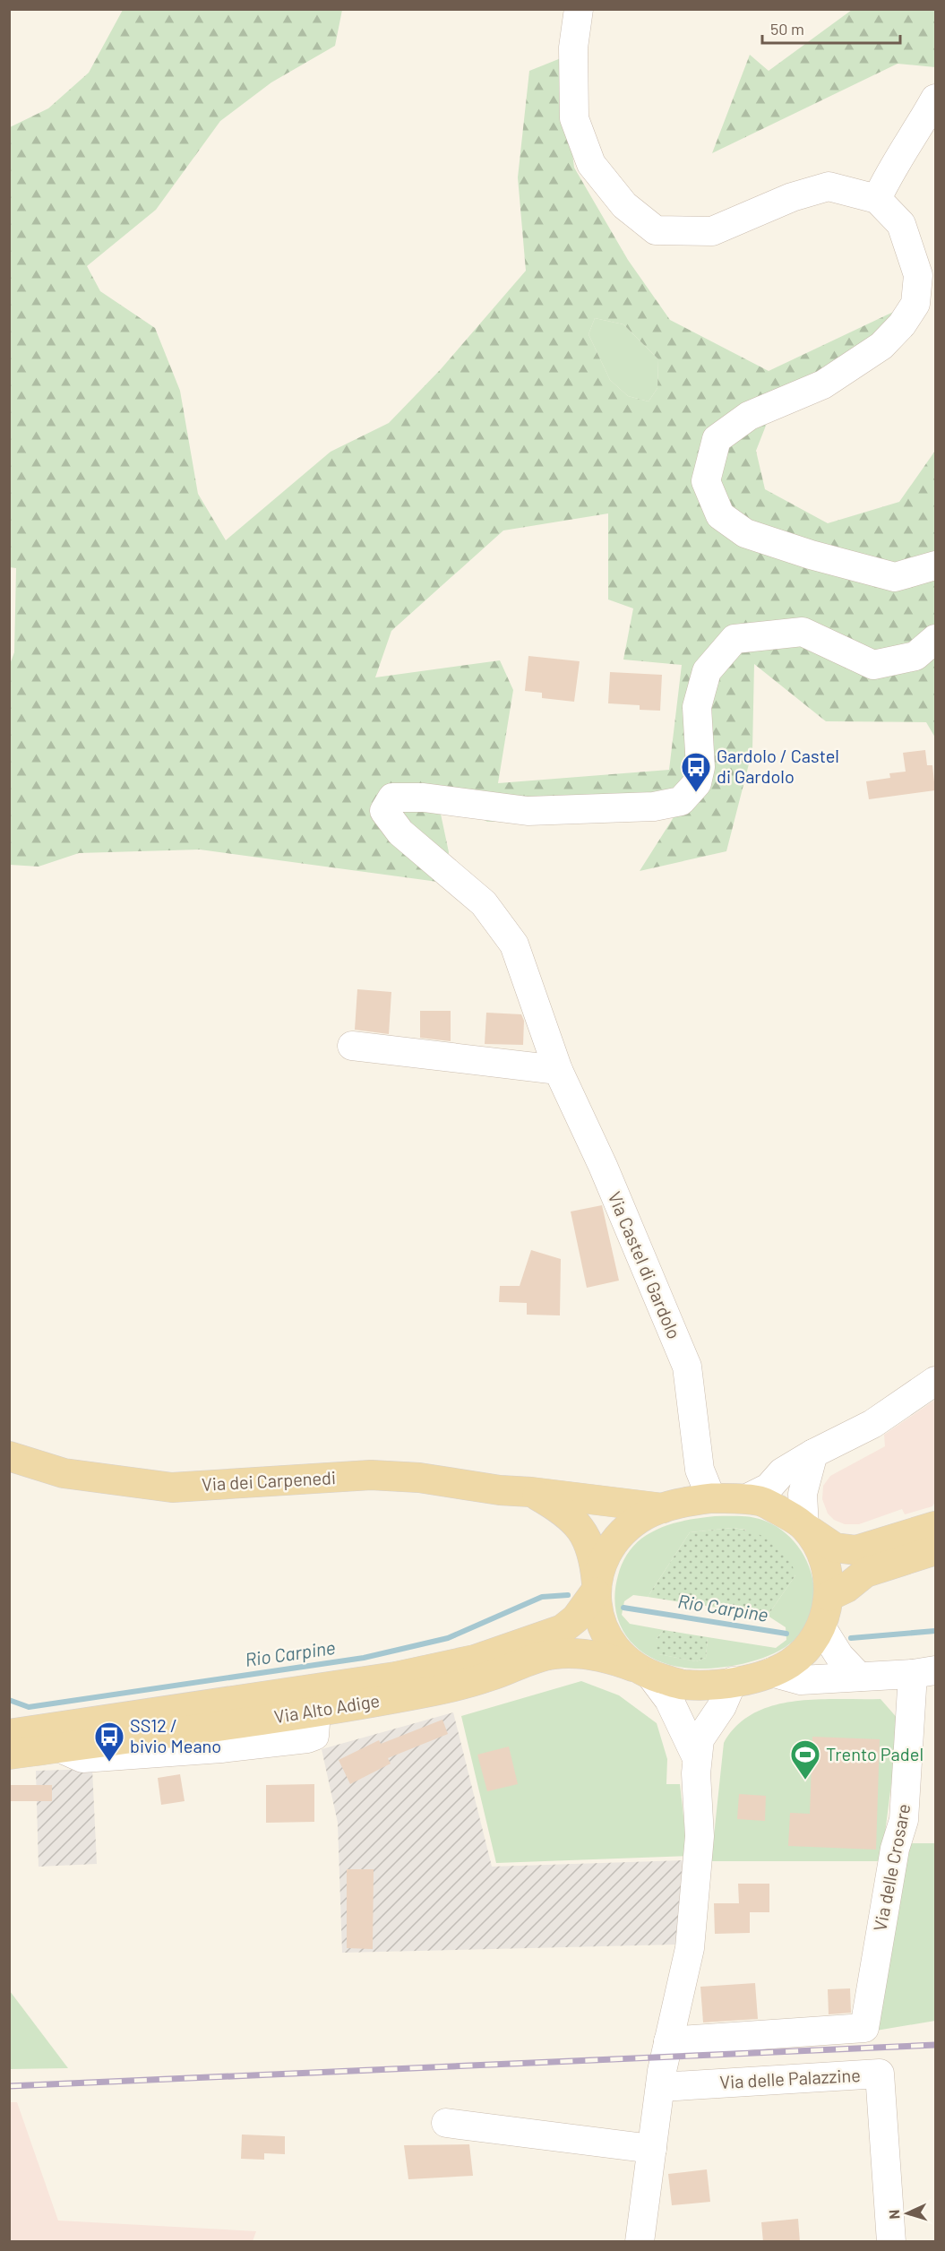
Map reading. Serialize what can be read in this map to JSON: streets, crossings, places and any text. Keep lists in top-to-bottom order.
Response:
{
  "streets": {
    "main road": ["Via dei Carpenedi", "Via Alto Adige"],
    "street": ["Via Castel di Gardolo", "Via delle Crosare", "Via delle Palazzine"]
  },
  "crossings": [
    ["Via dei Carpenedi", "Via Alto Adige"],
    ["Via Alto Adige", "Via delle Crosare"]
  ],
  "water": ["Rio Carpine"],
  "places": {
    "bus stop": ["Gardolo / Castel di Gardolo", "SS12 / bivio Meano"],
    "sports": ["Trento Padel"]
  },
  "scale_bar": "50 m",
  "north": "left"
}
